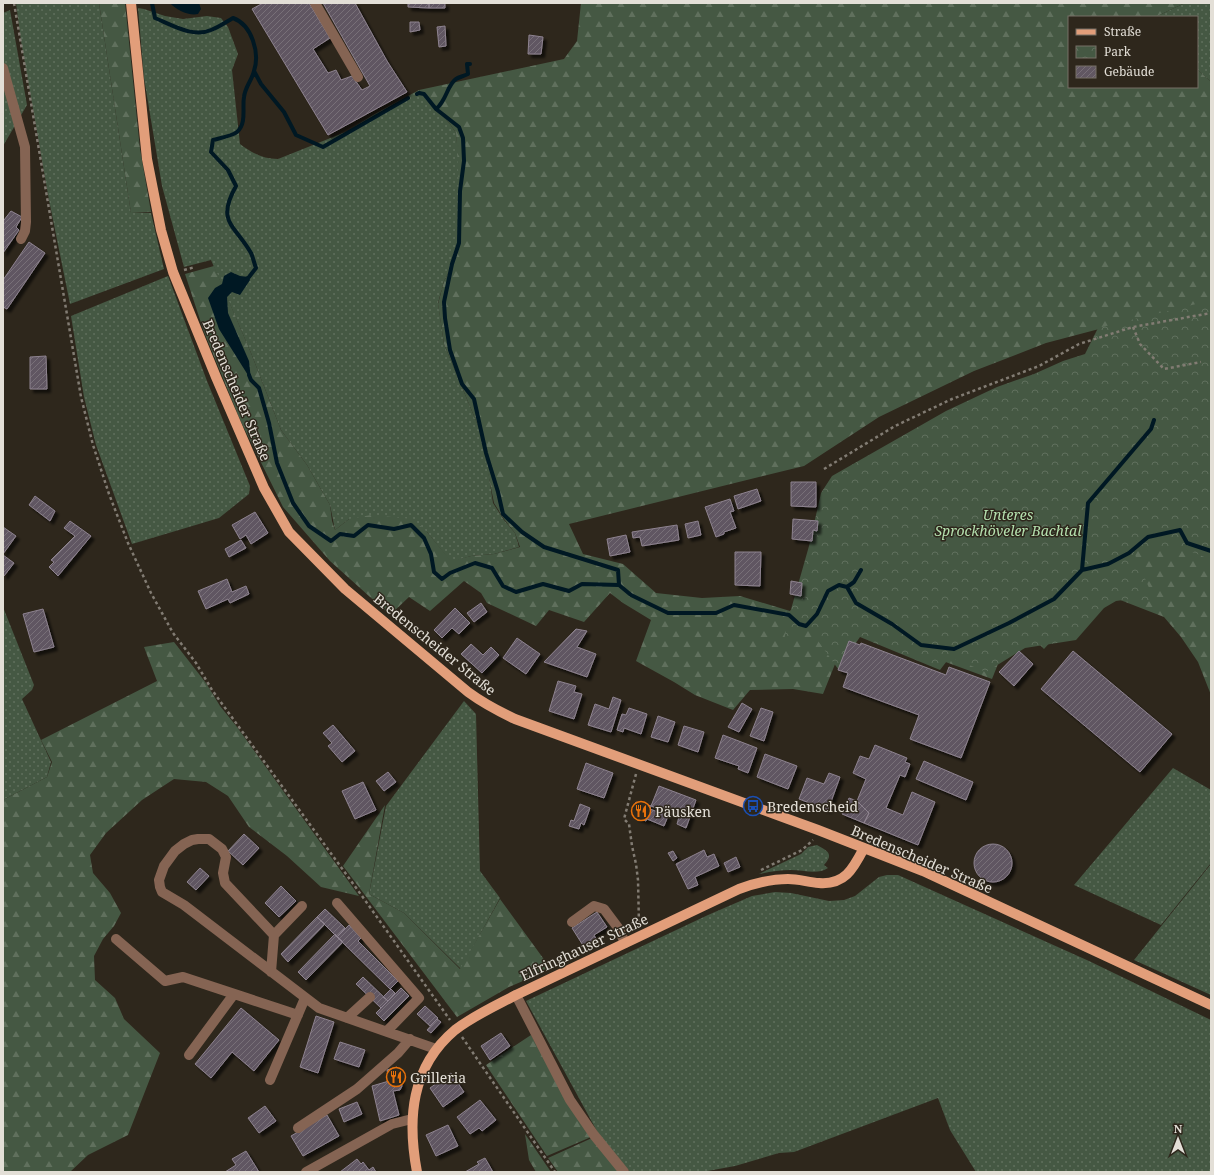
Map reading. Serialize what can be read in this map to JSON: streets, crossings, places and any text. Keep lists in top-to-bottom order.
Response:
{
  "streets": {
    "main road": ["Bredenscheider Straße", "Elfringhauser Straße"]
  },
  "crossings": [
    ["Bredenscheider Straße", "Elfringhauser Straße"]
  ],
  "parks": ["Unteres Sprockhöveler Bachtal"],
  "places": {
    "bus stop": ["Bredenscheid"],
    "restaurant": ["Päusken", "Grilleria"]
  },
  "legend": ["Straße", "Park", "Gebäude"],
  "north": "top"
}
